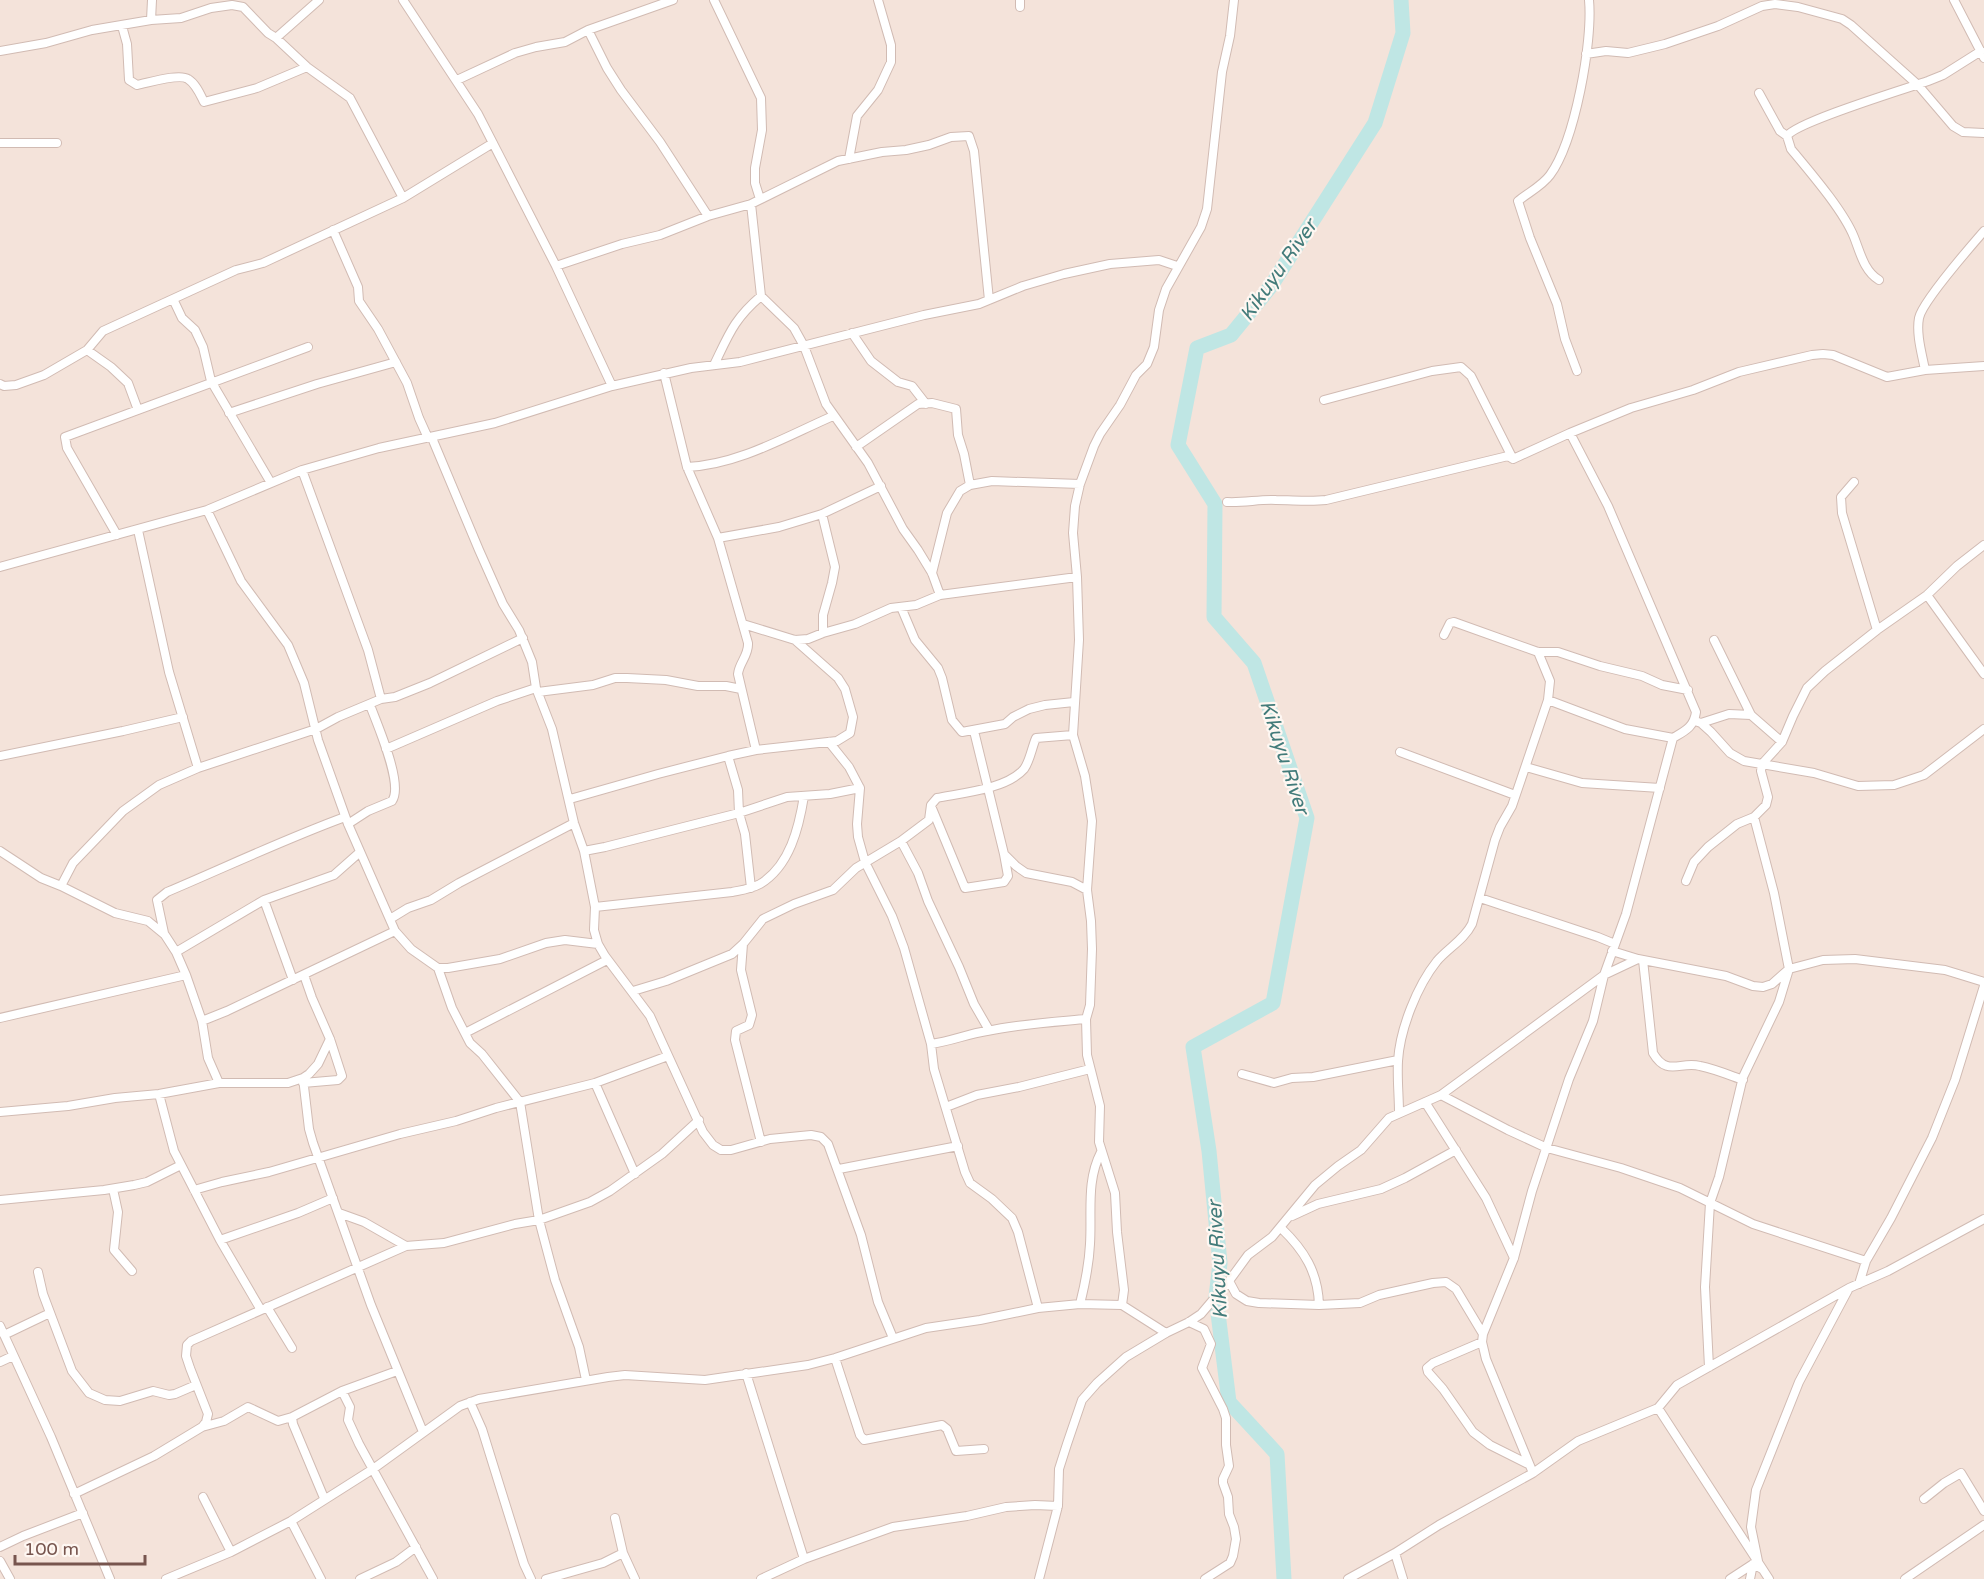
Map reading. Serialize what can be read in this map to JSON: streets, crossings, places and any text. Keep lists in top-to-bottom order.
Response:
{
  "water": ["Kikuyu River"],
  "scale_bar": "100 m"
}
